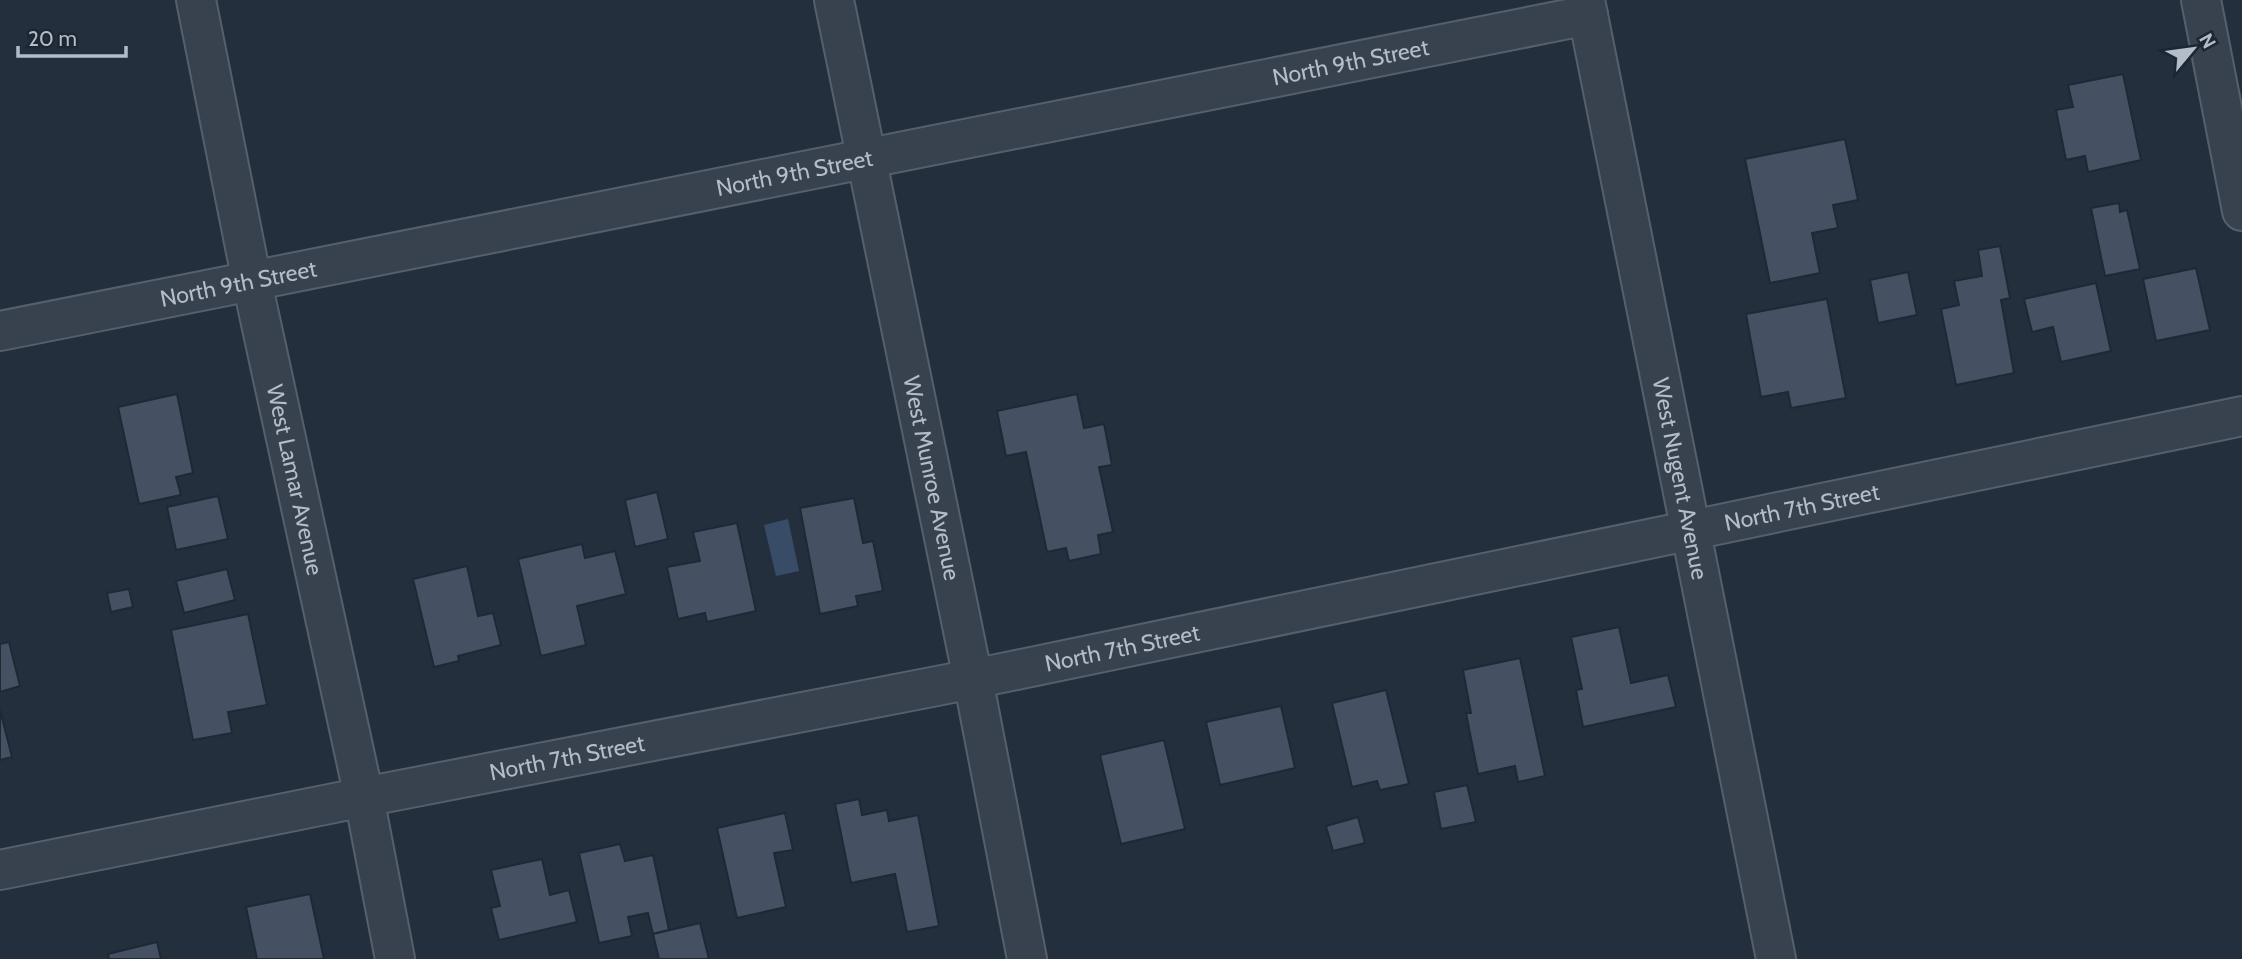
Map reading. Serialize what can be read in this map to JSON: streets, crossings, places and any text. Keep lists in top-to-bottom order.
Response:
{
  "streets": {
    "street": [
      "North 9th Street",
      "West Munroe Avenue",
      "West Lamar Avenue",
      "West Nugent Avenue",
      "North 7th Street"
    ]
  },
  "crossings": [
    ["North 9th Street", "West Munroe Avenue"],
    ["North 9th Street", "West Lamar Avenue"],
    ["North 9th Street", "West Nugent Avenue"],
    ["West Munroe Avenue", "North 7th Street"],
    ["West Lamar Avenue", "North 7th Street"],
    ["West Nugent Avenue", "North 7th Street"]
  ],
  "scale_bar": "20 m",
  "north": "top right"
}
